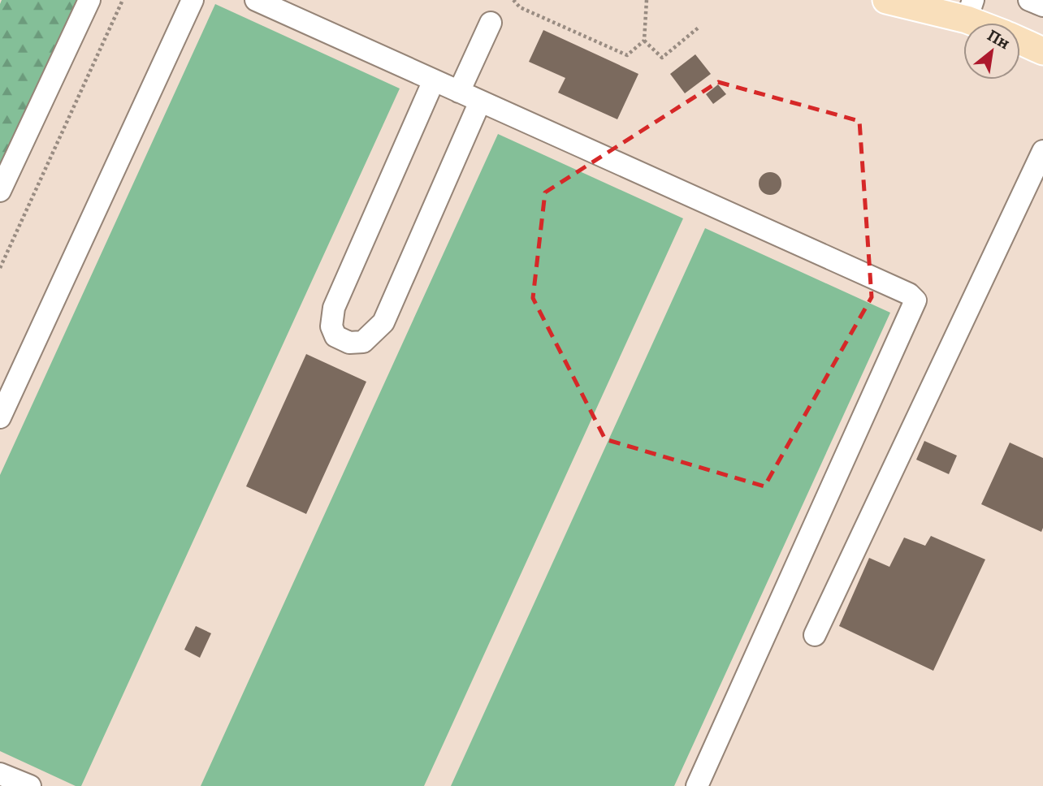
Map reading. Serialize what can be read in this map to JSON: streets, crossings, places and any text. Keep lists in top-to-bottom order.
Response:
{
  "north": "top right"
}
